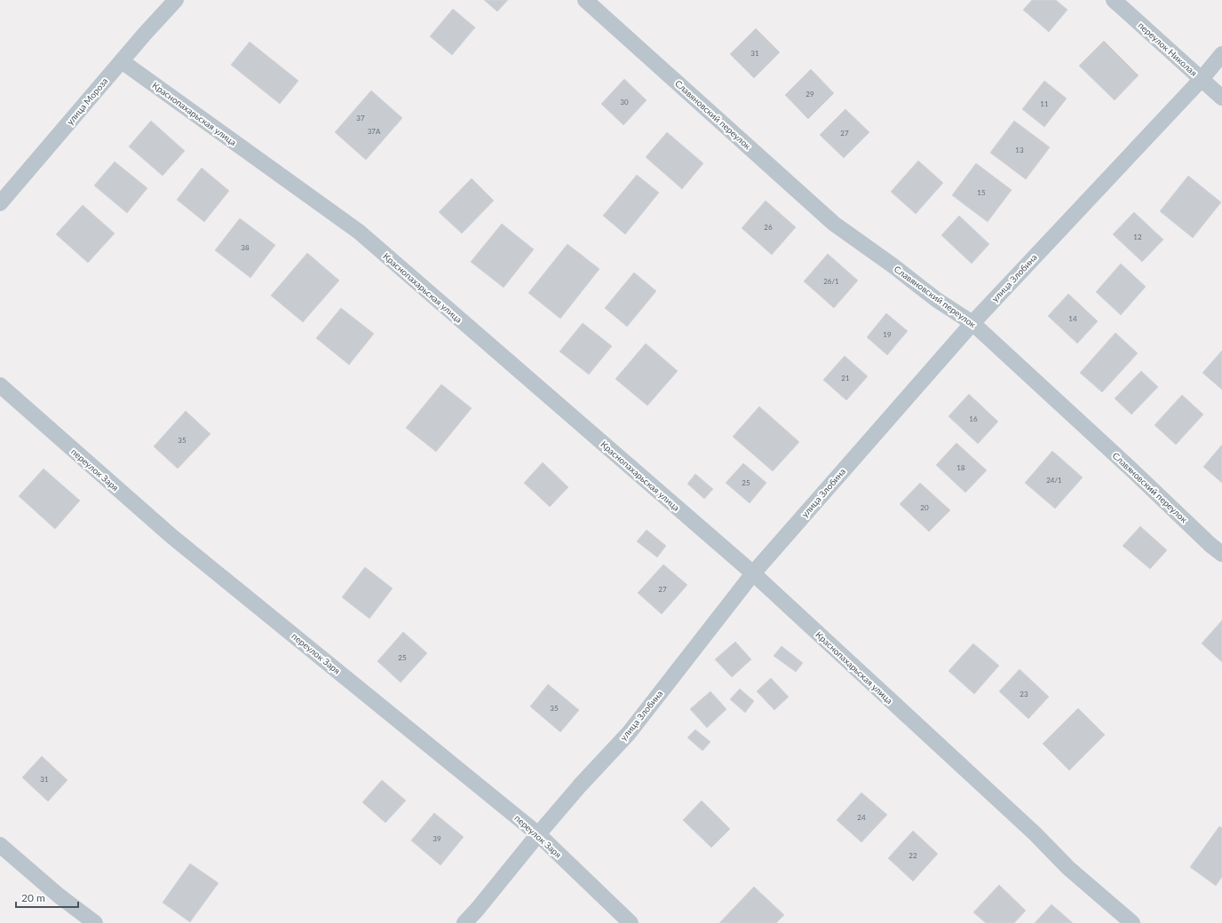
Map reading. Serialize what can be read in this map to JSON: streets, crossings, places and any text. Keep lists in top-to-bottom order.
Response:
{
  "streets": {
    "street": [
      "переулок Николая",
      "улица Мороза",
      "Краснопахарьская улица",
      "Славяновский переулок",
      "улица Злобина",
      "переулок Заря"
    ]
  },
  "crossings": [
    ["переулок Николая", "улица Злобина"],
    ["улица Мороза", "Краснопахарьская улица"],
    ["Краснопахарьская улица", "улица Злобина"],
    ["Славяновский переулок", "улица Злобина"],
    ["улица Злобина", "переулок Заря"]
  ],
  "house_numbers": [
    "31",
    "29",
    "30",
    "11",
    "37",
    "37А",
    "27",
    "13",
    "15",
    "26",
    "12",
    "38",
    "26/1",
    "14",
    "19",
    "21",
    "16",
    "35",
    "18",
    "24/1",
    "25",
    "20",
    "27",
    "25",
    "23",
    "35",
    "31",
    "24",
    "39",
    "22"
  ],
  "scale_bar": "20 m"
}
